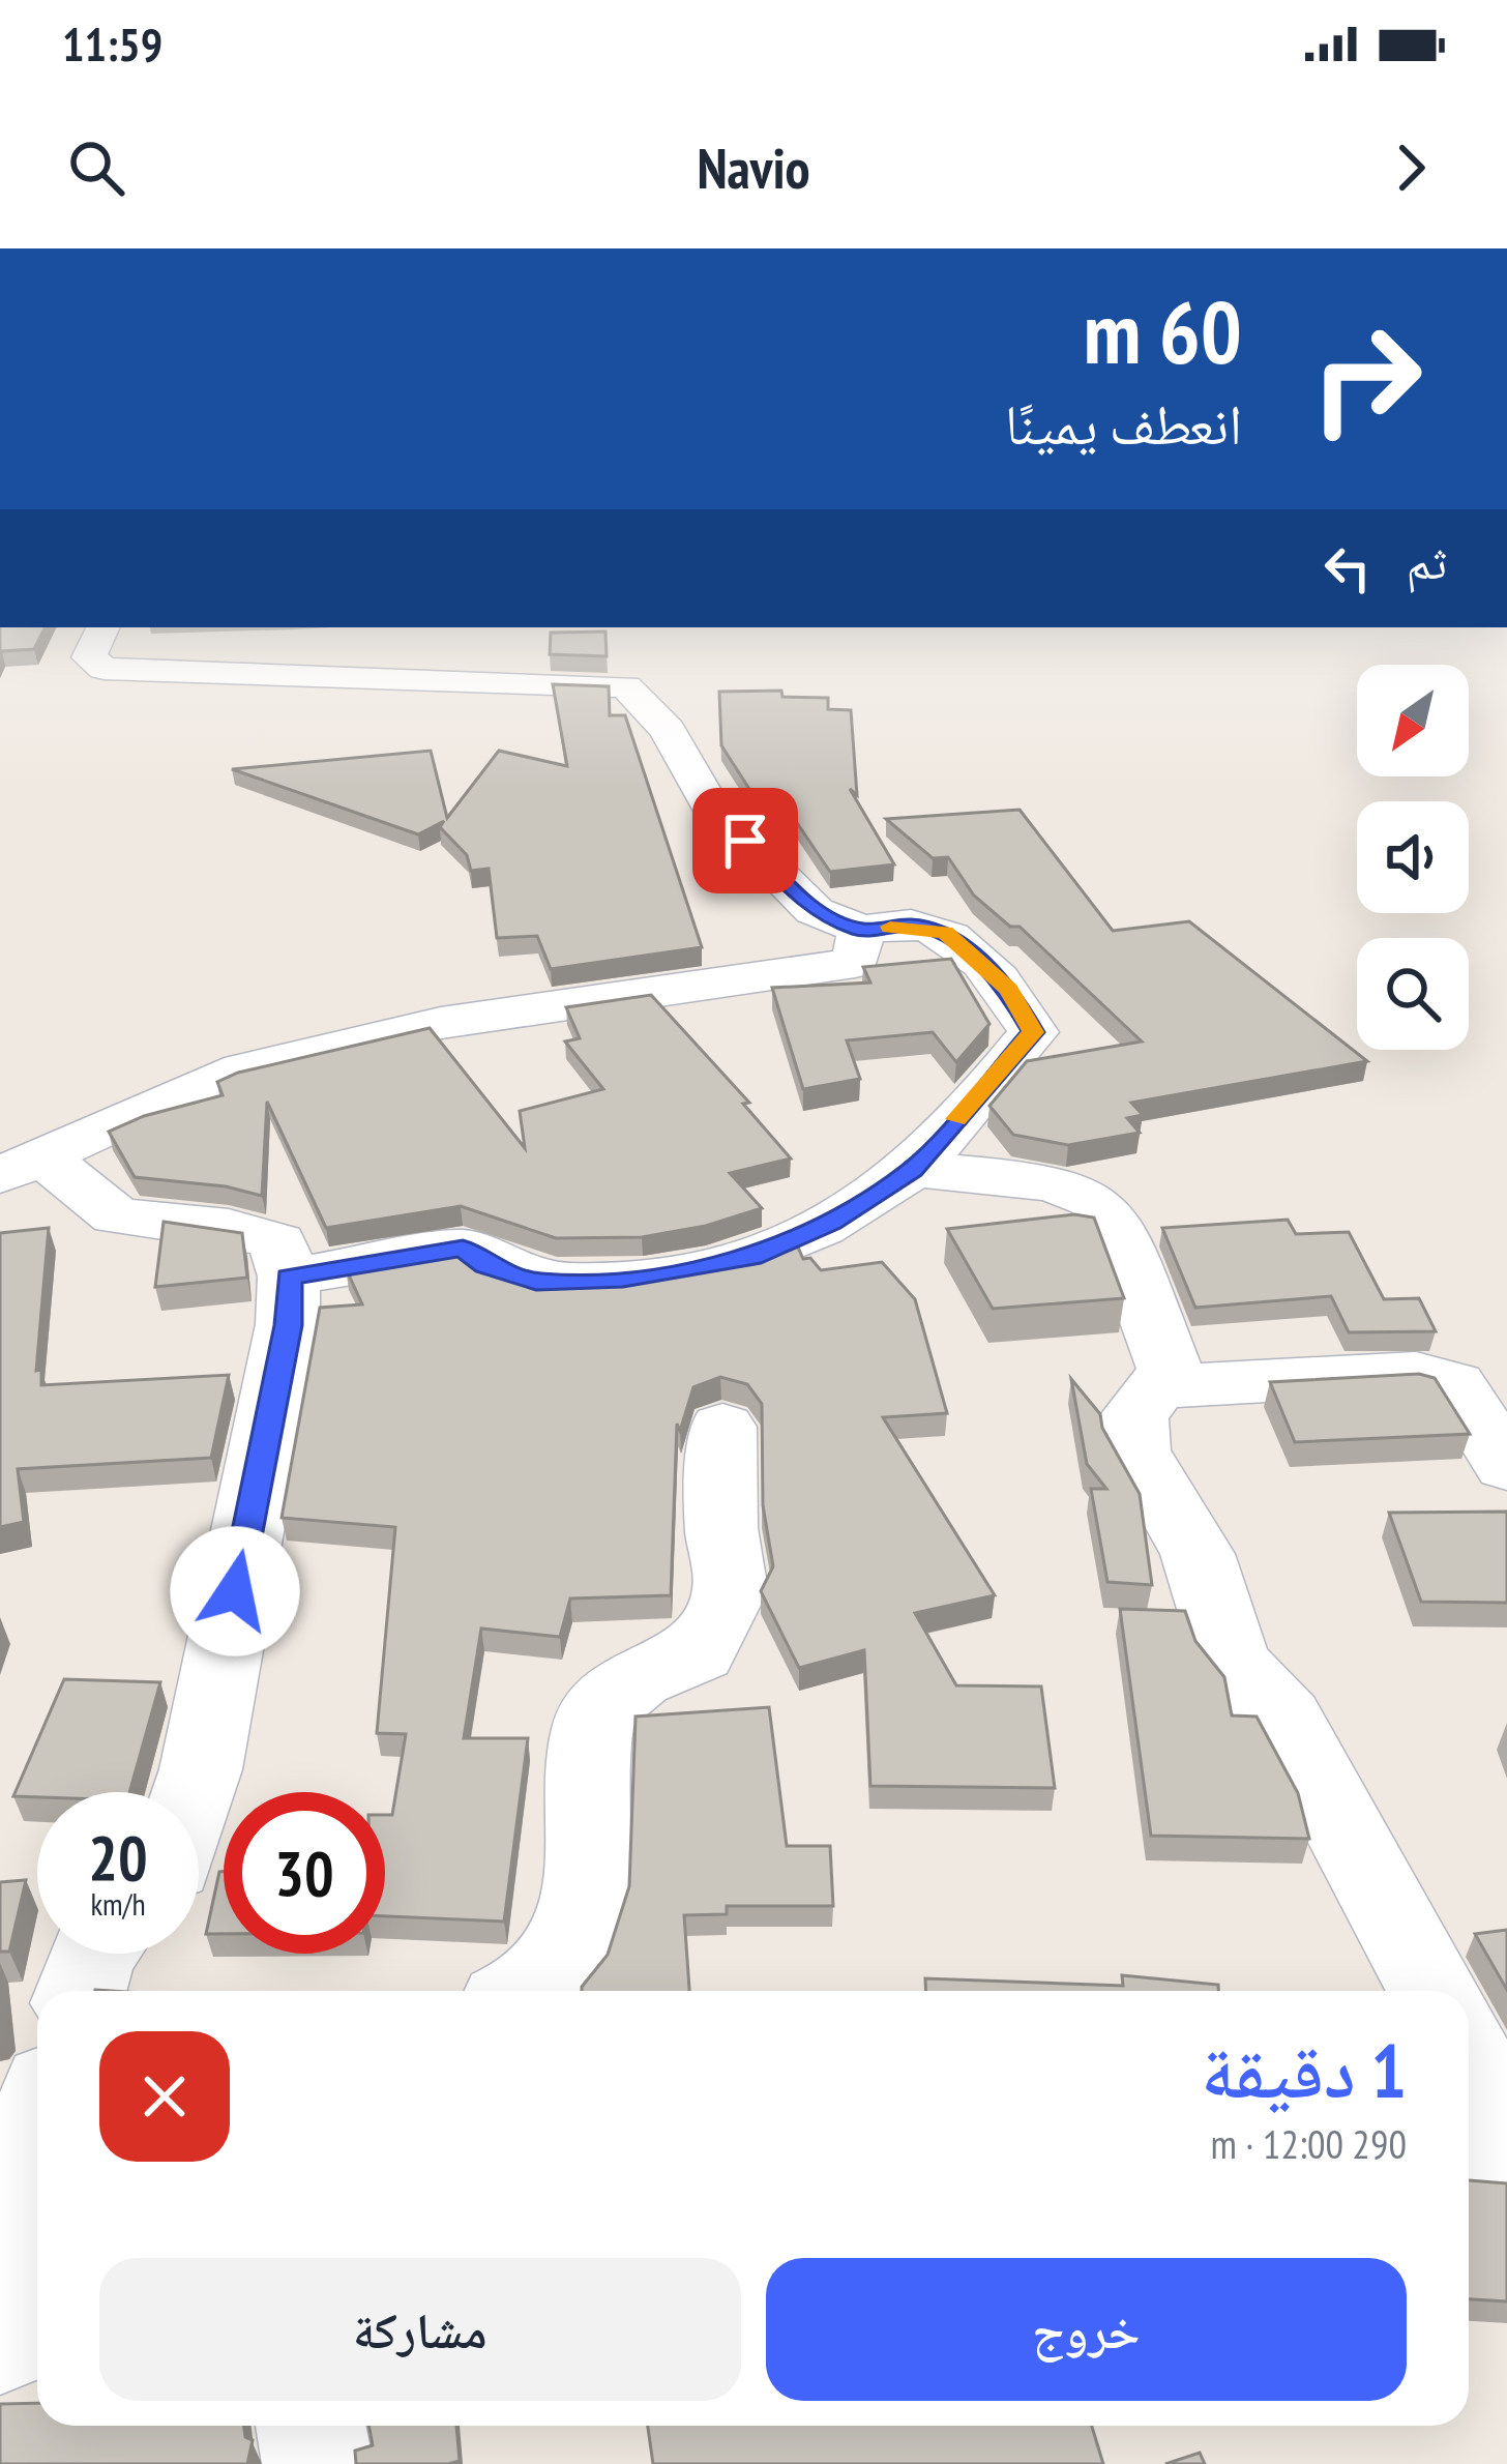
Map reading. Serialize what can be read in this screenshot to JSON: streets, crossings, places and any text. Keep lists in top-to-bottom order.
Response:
{
  "north": "bottom left",
  "page": {
    "status": "11:59",
    "header": "Navio",
    "turn": ["60 m", "انعطف يمينًا"],
    "then": "ثم",
    "speed": "20 km/h",
    "limit": "30",
    "heading": ["1 دقيقة", "290 m · 12:00"],
    "buttons": ["خروج", "مشاركة"]
  }
}
